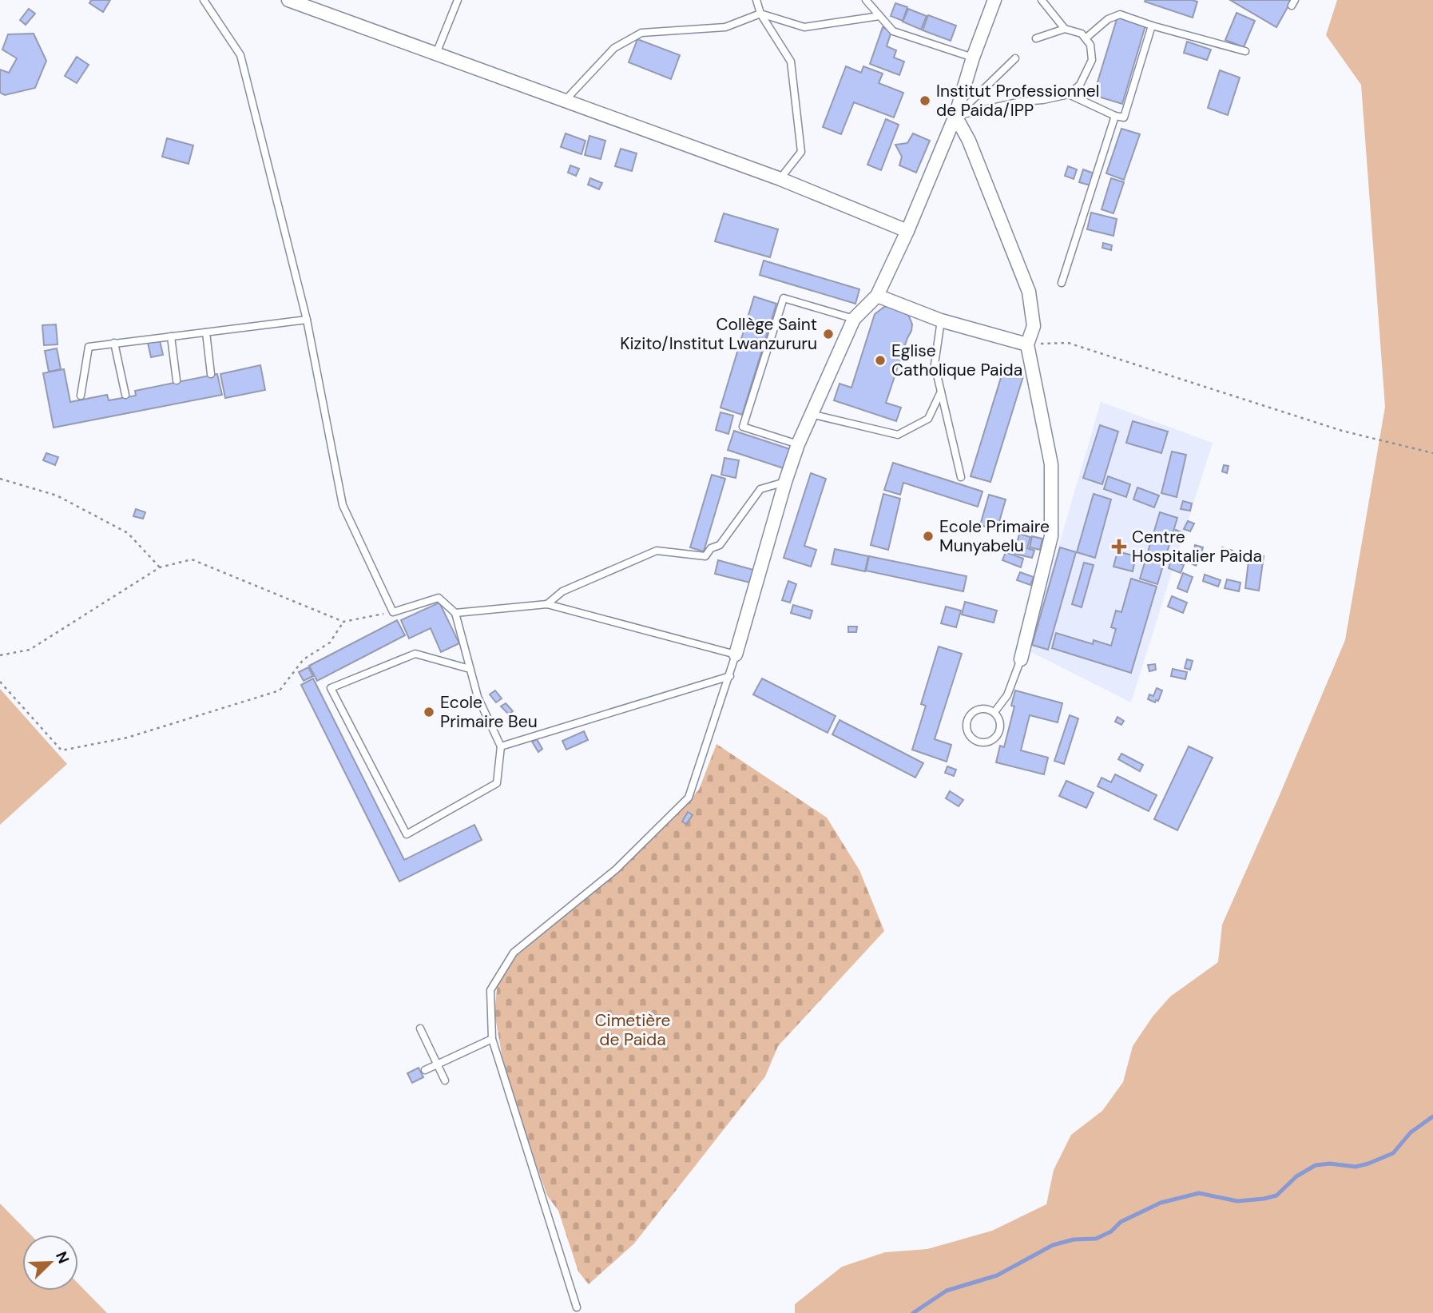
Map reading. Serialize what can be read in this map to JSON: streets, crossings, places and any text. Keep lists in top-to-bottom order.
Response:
{
  "parks": ["Cimetière de Paida"],
  "places": {
    "other": [
      "Institut Professionnel de Paida/IPP",
      "Collège Saint Kizito/Institut Lwanzururu",
      "Eglise Catholique Paida",
      "Ecole Primaire Munyabelu",
      "Ecole Primaire Beu"
    ],
    "health": ["Centre Hospitalier Paida"]
  },
  "north": "top right"
}
